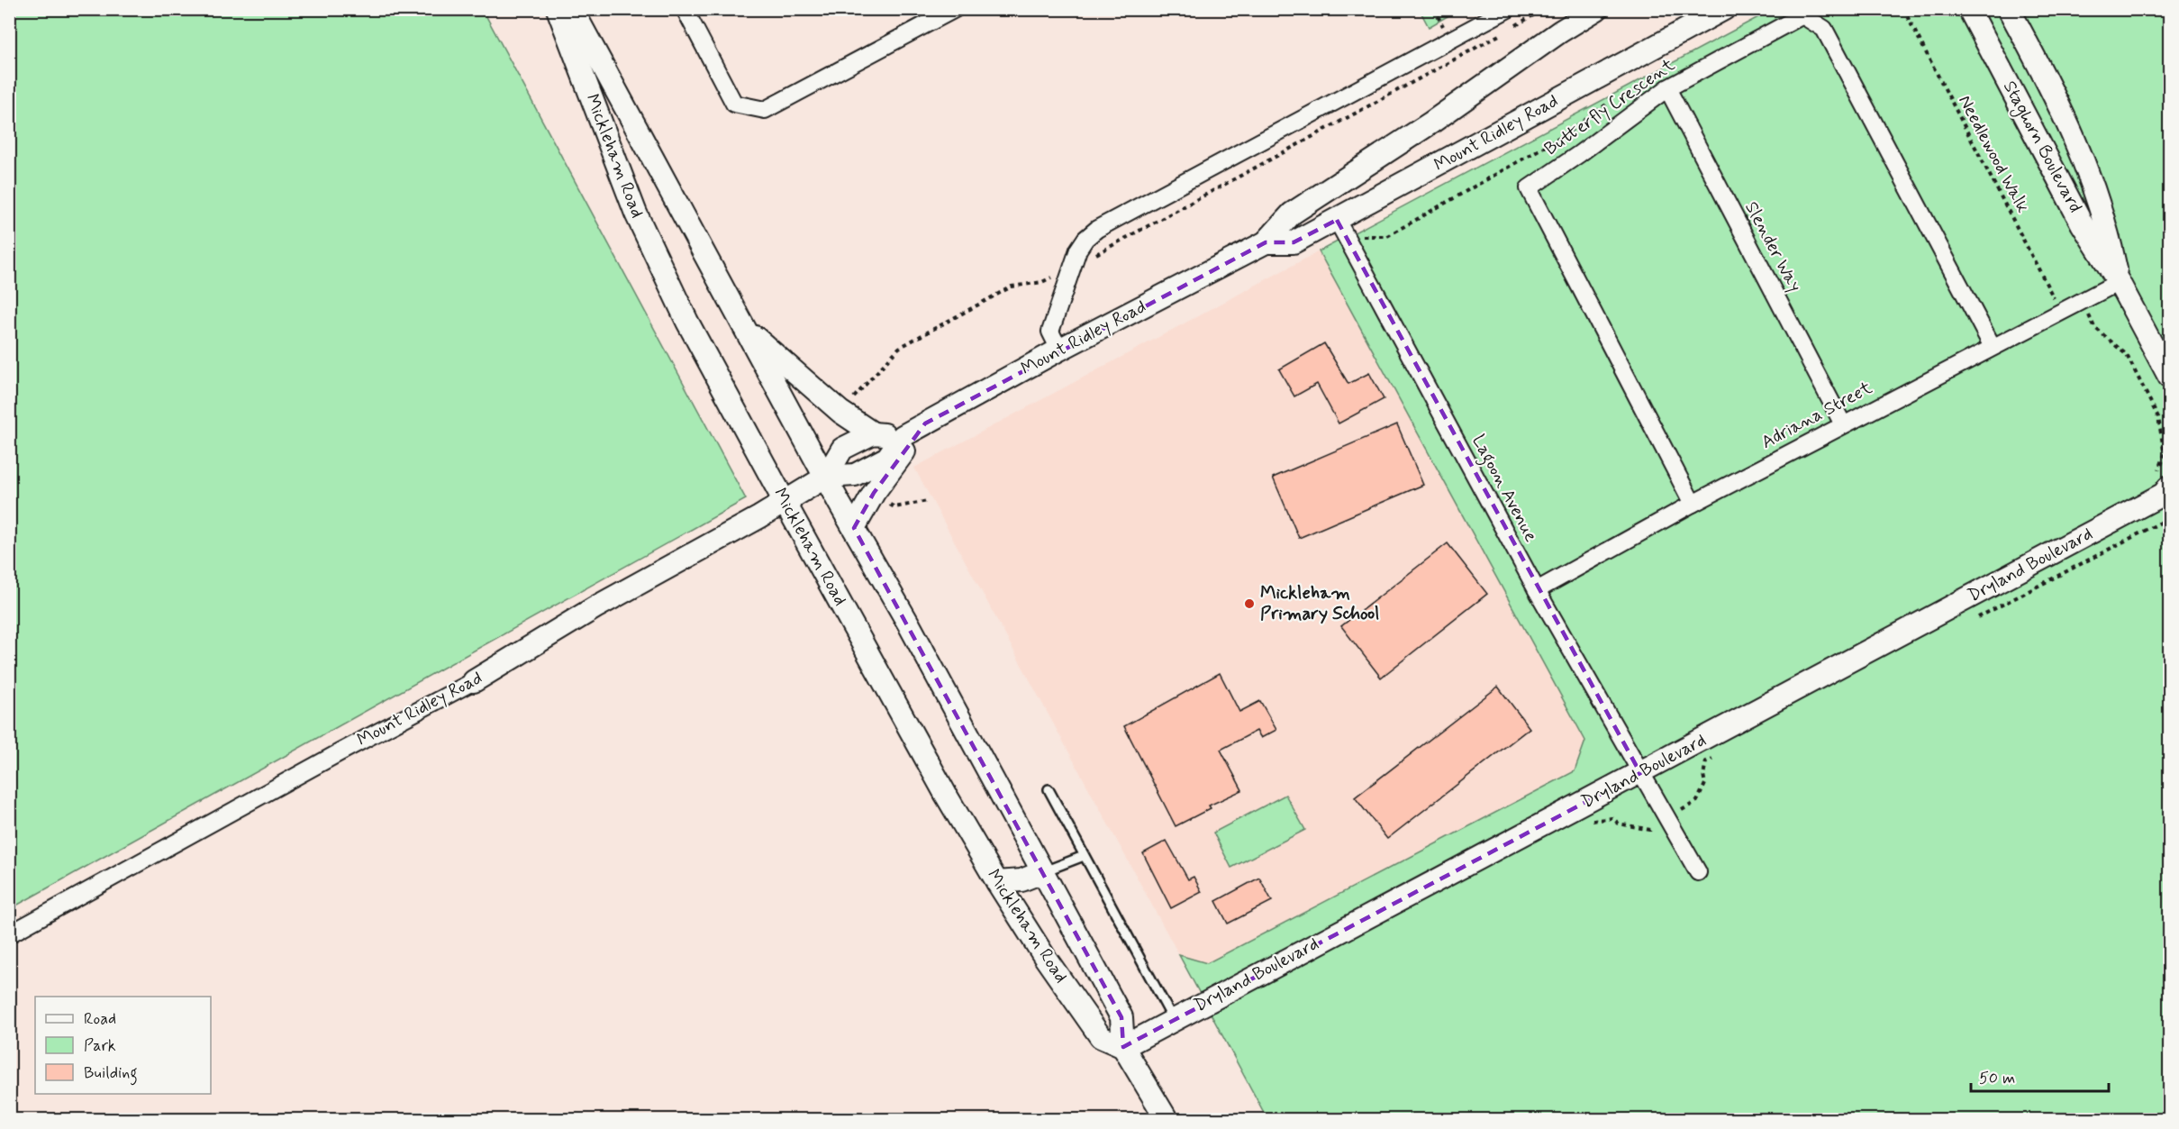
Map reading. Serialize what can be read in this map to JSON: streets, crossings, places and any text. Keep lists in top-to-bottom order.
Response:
{
  "streets": {
    "street": [
      "Butterfly Crescent",
      "Mount Ridley Road",
      "Staghorn Boulevard",
      "Mickleham Road",
      "Slender Way",
      "Adriana Street",
      "Lagoon Avenue",
      "Dryland Boulevard"
    ],
    "path": ["Needlewood Walk"]
  },
  "crossings": [
    ["Butterfly Crescent", "Slender Way"],
    ["Butterfly Crescent", "Adriana Street"],
    ["Mount Ridley Road", "Mickleham Road"],
    ["Mount Ridley Road", "Lagoon Avenue"],
    ["Staghorn Boulevard", "Adriana Street"],
    ["Needlewood Walk", "Adriana Street"],
    ["Mickleham Road", "Dryland Boulevard"],
    ["Slender Way", "Adriana Street"],
    ["Adriana Street", "Lagoon Avenue"],
    ["Lagoon Avenue", "Dryland Boulevard"]
  ],
  "places": ["Mickleham Primary School"],
  "legend": ["Road", "Park", "Building"],
  "scale_bar": "50 m"
}
